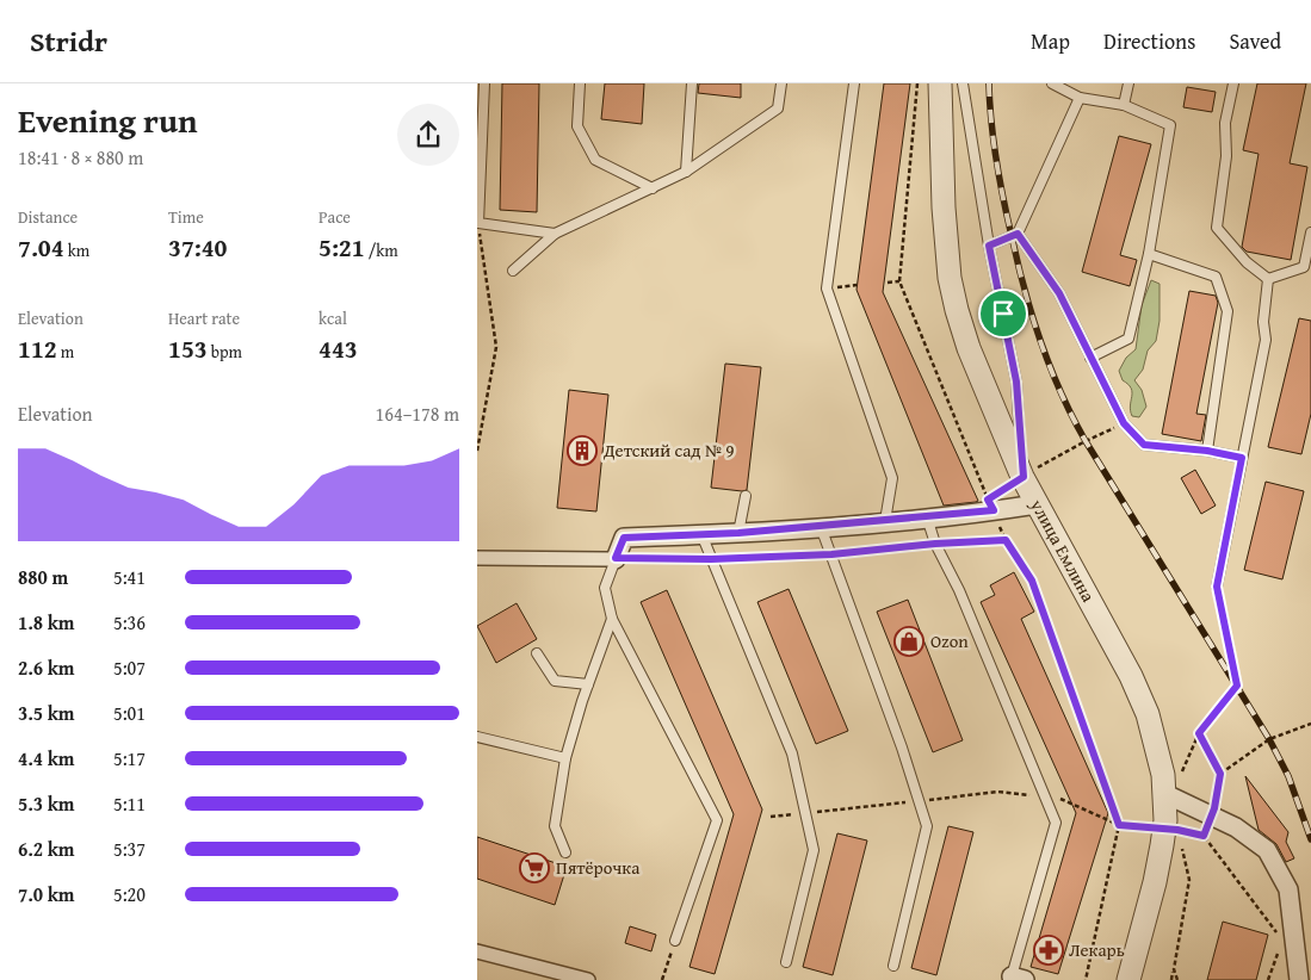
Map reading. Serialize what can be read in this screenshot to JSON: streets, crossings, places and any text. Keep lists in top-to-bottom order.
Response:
{
  "streets": {
    "street": ["улица Емлина"]
  },
  "places": {
    "building": ["Детский сад № 9"],
    "shop": ["Ozon"],
    "supermarket": ["Пятёрочка"],
    "pharmacy": ["Лекарь"]
  },
  "page": {
    "header": "Stridr",
    "nav": ["Map", "Directions", "Saved"],
    "heading": ["Evening run", "18:41 · 8 × 880 m"],
    "stats": [
      ["Distance", "7.04 km"],
      ["Time", "37:40"],
      ["Pace", "5:21 /km"],
      ["Elevation", "112 m"],
      ["Heart rate", "153 bpm"],
      ["kcal", "443"]
    ],
    "chart": ["Elevation", "164–178 m"],
    "list": [
      {
        "name": "880 m",
        "note": "5:41"
      },
      {
        "name": "1.8 km",
        "note": "5:36"
      },
      {
        "name": "2.6 km",
        "note": "5:07"
      },
      {
        "name": "3.5 km",
        "note": "5:01"
      },
      {
        "name": "4.4 km",
        "note": "5:17"
      },
      {
        "name": "5.3 km",
        "note": "5:11"
      },
      {
        "name": "6.2 km",
        "note": "5:37"
      },
      {
        "name": "7.0 km",
        "note": "5:20"
      }
    ]
  }
}
